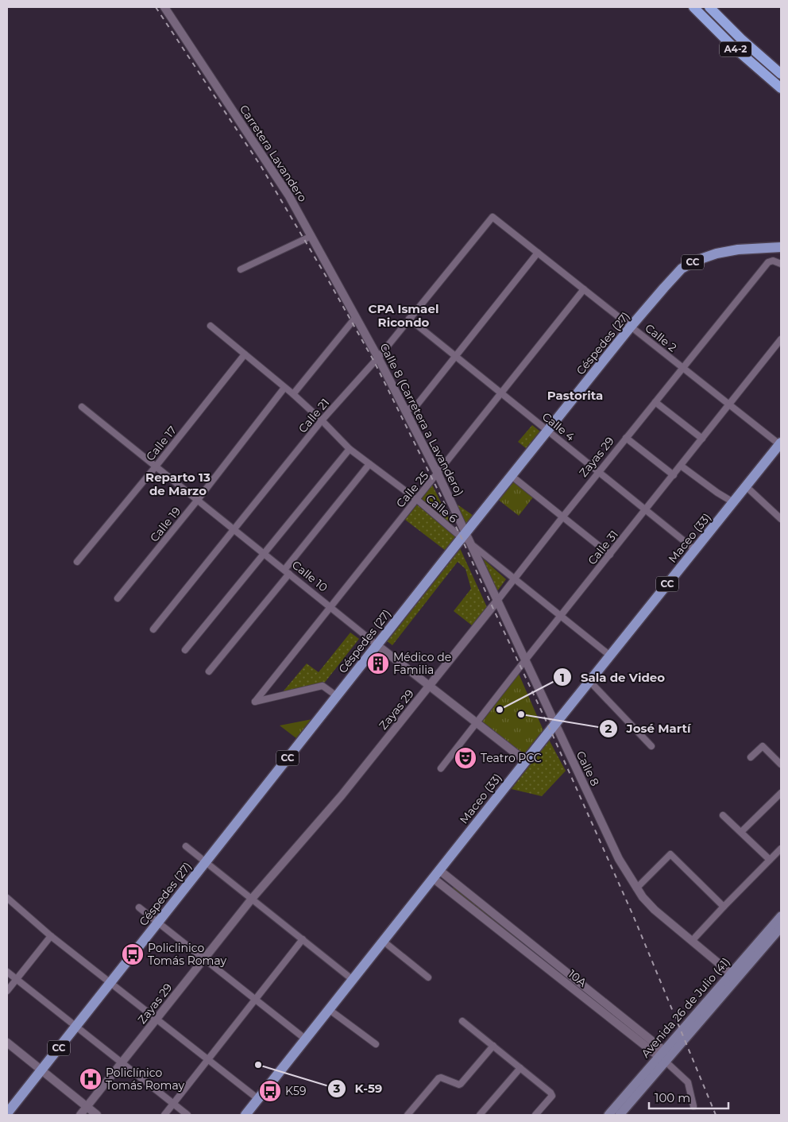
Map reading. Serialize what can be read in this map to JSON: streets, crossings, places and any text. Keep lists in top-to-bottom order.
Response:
{
  "streets": {
    "highway": ["A4-2"],
    "main road": [
      "CC",
      "Céspedes (27)",
      "Maceo (33)",
      "Avenida 26 de Julio (41)"
    ],
    "street": [
      "Carretera Lavandero",
      "Calle 2",
      "Calle 21",
      "Calle 8 (Carretera a Lavandero)",
      "Calle 4",
      "Calle 17",
      "Zayas 29",
      "Calle 25",
      "Calle 6",
      "Calle 19",
      "Calle 31",
      "Calle 10",
      "Calle 8",
      "10A"
    ]
  },
  "crossings": [
    ["Carretera Lavandero", "Calle 8 (Carretera a Lavandero)"],
    ["Calle 2", "Céspedes (27)"],
    ["Calle 2", "Calle 21"],
    ["Calle 2", "Zayas 29"],
    ["Calle 2", "Calle 25"],
    ["Calle 2", "Maceo (33)"],
    ["Calle 2", "Calle 31"],
    ["Céspedes (27)", "Calle 8 (Carretera a Lavandero)"],
    ["Céspedes (27)", "Calle 4"],
    ["Céspedes (27)", "Calle 25"],
    ["Céspedes (27)", "Calle 6"],
    ["Céspedes (27)", "Calle 10"],
    ["Céspedes (27)", "Calle 8"],
    ["Calle 21", "Calle 8 (Carretera a Lavandero)"],
    ["Calle 21", "Calle 4"],
    ["Calle 21", "Calle 6"],
    ["Calle 21", "Calle 10"],
    ["Calle 8 (Carretera a Lavandero)", "Calle 25"],
    ["Calle 8 (Carretera a Lavandero)", "Calle 6"],
    ["Calle 8 (Carretera a Lavandero)", "Calle 8"],
    ["Calle 4", "Zayas 29"],
    ["Calle 4", "Calle 25"],
    ["Calle 4", "Maceo (33)"],
    ["Calle 4", "Calle 31"],
    ["Calle 17", "Calle 6"],
    ["Calle 17", "Calle 10"],
    ["Zayas 29", "Calle 10"],
    ["Zayas 29", "Calle 8"],
    ["Calle 25", "Calle 6"],
    ["Calle 25", "Calle 10"],
    ["Calle 6", "Calle 19"],
    ["Calle 6", "Calle 8"],
    ["Calle 19", "Calle 10"],
    ["Maceo (33)", "Calle 10"],
    ["Maceo (33)", "Calle 8"],
    ["Maceo (33)", "10A"],
    ["Calle 31", "Calle 10"],
    ["Calle 31", "Calle 8"],
    ["Calle 8", "Avenida 26 de Julio (41)"],
    ["10A", "Avenida 26 de Julio (41)"]
  ],
  "districts": ["CPA Ismael Ricondo", "Pastorita", "Reparto 13 de Marzo"],
  "places": {
    "building": ["Médico de Familia"],
    "other": ["Sala de Video", "José Martí", "K-59"],
    "theatre": ["Teatro PCC"],
    "bus stop": ["Policlinico Tomás Romay", "K59"],
    "hospital": ["Policlínico Tomás Romay"]
  },
  "scale_bar": "100 m"
}
